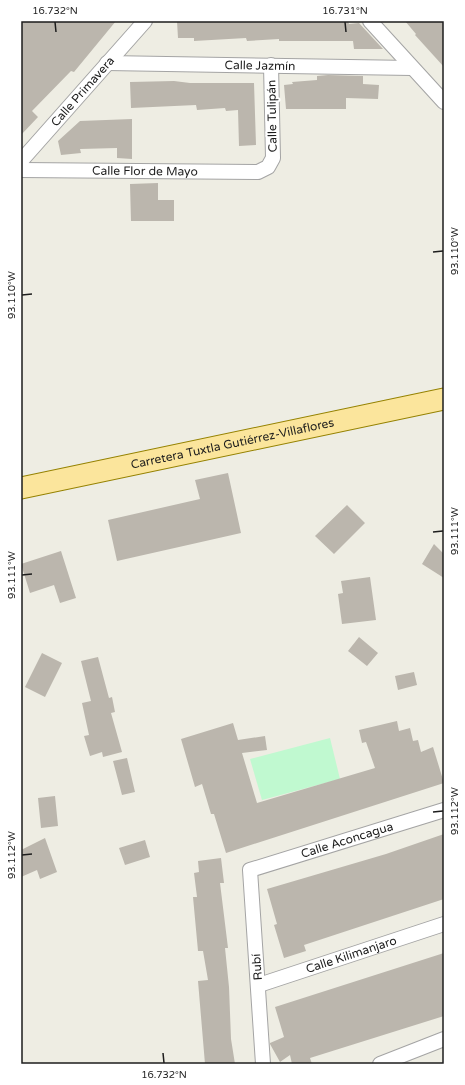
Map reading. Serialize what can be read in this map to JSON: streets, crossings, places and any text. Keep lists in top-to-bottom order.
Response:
{
  "streets": {
    "main road": ["Carretera Tuxtla Gutiérrez-Villaflores"],
    "street": [
      "Calle Jazmín",
      "Calle Primavera",
      "Calle Tulipán",
      "Calle Flor de Mayo",
      "Calle Aconcagua",
      "Calle Kilimanjaro",
      "Rubí"
    ]
  },
  "crossings": [
    ["Calle Jazmín", "Calle Primavera"],
    ["Calle Jazmín", "Calle Tulipán"],
    ["Calle Tulipán", "Calle Flor de Mayo"],
    ["Calle Aconcagua", "Rubí"],
    ["Calle Kilimanjaro", "Rubí"]
  ],
  "coordinates": [
    "16.732°N",
    "16.731°N",
    "93.110°W",
    "93.111°W",
    "93.112°W"
  ]
}
